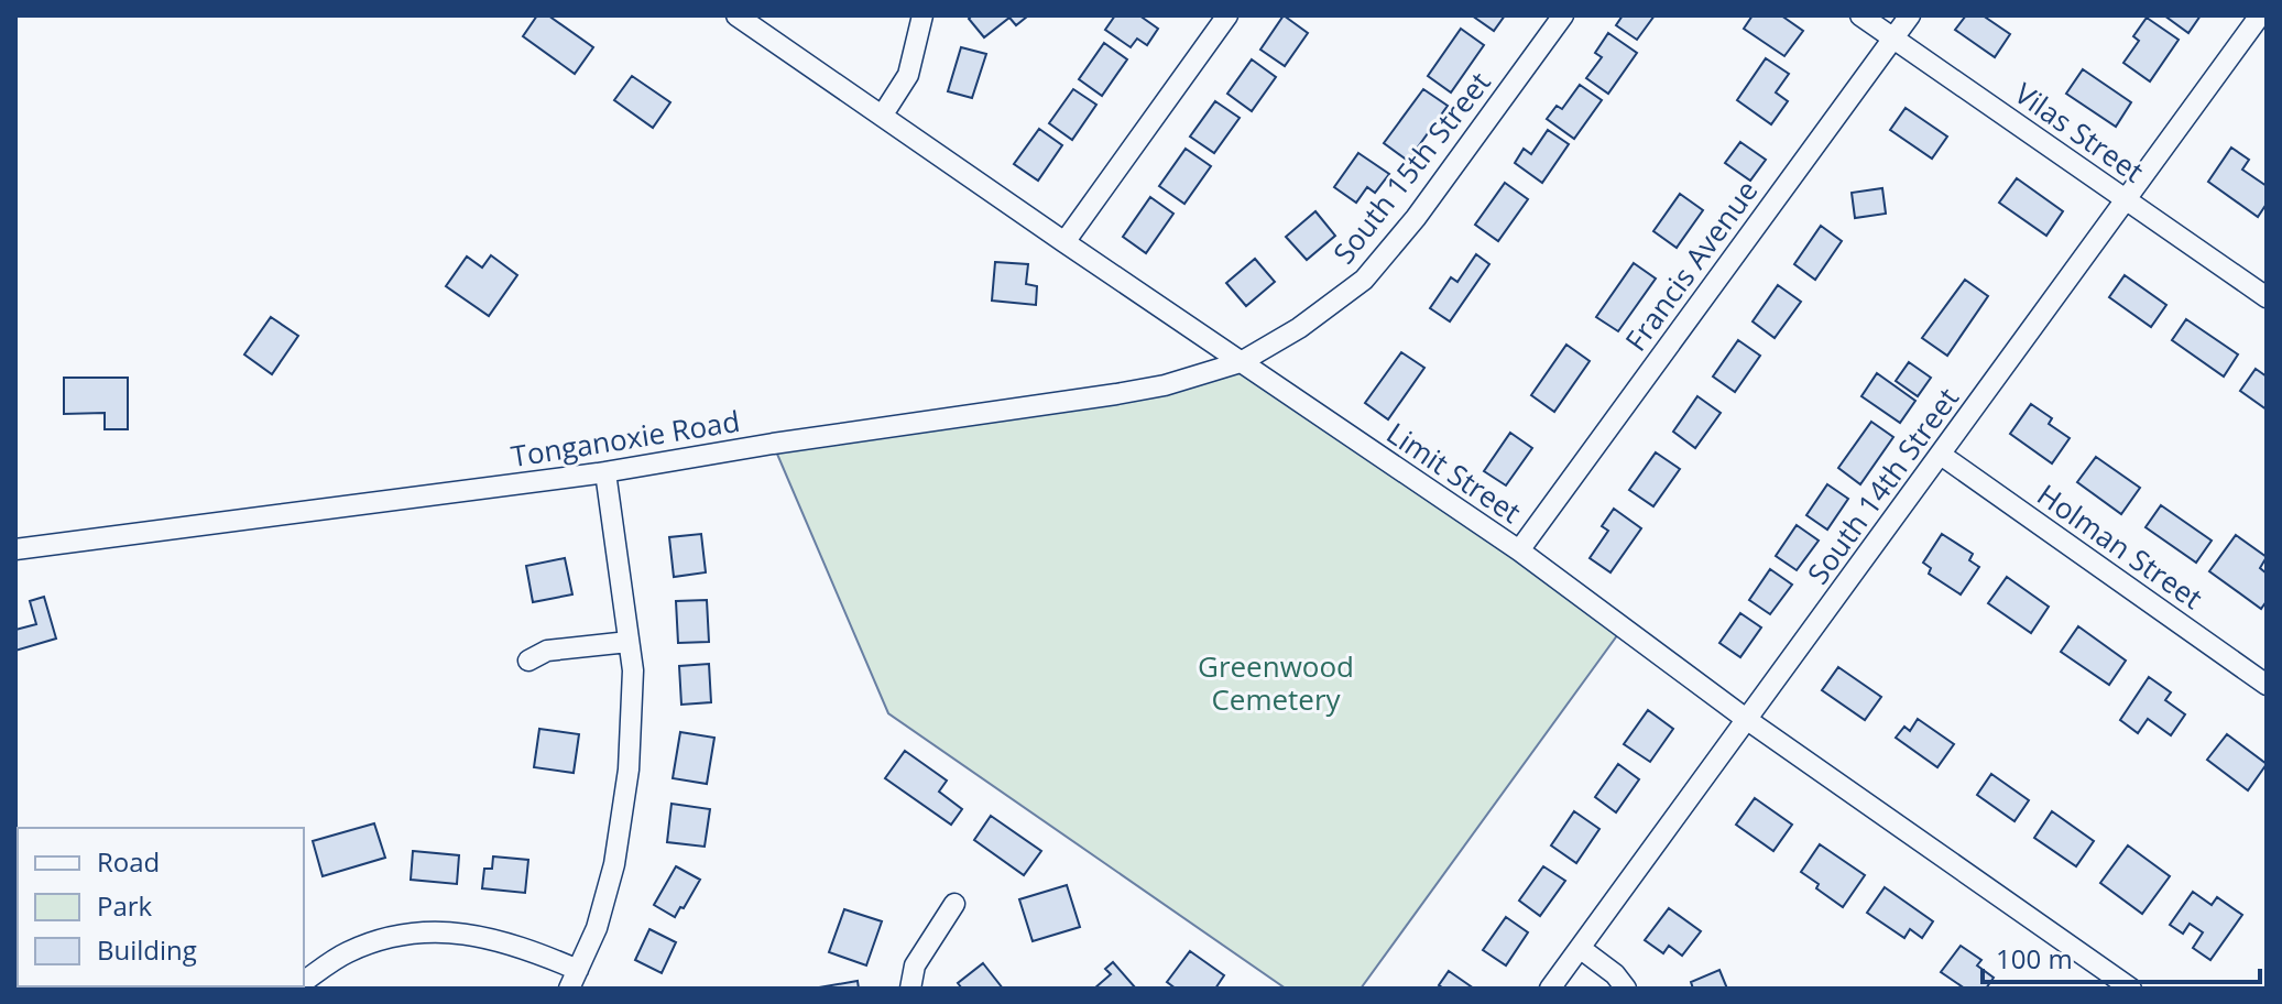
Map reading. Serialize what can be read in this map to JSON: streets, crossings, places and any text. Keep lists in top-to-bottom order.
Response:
{
  "streets": {
    "street": [
      "Vilas Street",
      "South 15th Street",
      "Francis Avenue",
      "Tonganoxie Road",
      "Limit Street",
      "South 14th Street",
      "Holman Street"
    ]
  },
  "crossings": [
    ["Vilas Street", "Francis Avenue"],
    ["Vilas Street", "South 14th Street"],
    ["South 15th Street", "Tonganoxie Road"],
    ["South 15th Street", "Limit Street"],
    ["Francis Avenue", "Limit Street"],
    ["Tonganoxie Road", "Limit Street"],
    ["Limit Street", "South 14th Street"],
    ["South 14th Street", "Holman Street"]
  ],
  "parks": ["Greenwood Cemetery"],
  "legend": ["Road", "Park", "Building"],
  "scale_bar": "100 m"
}
